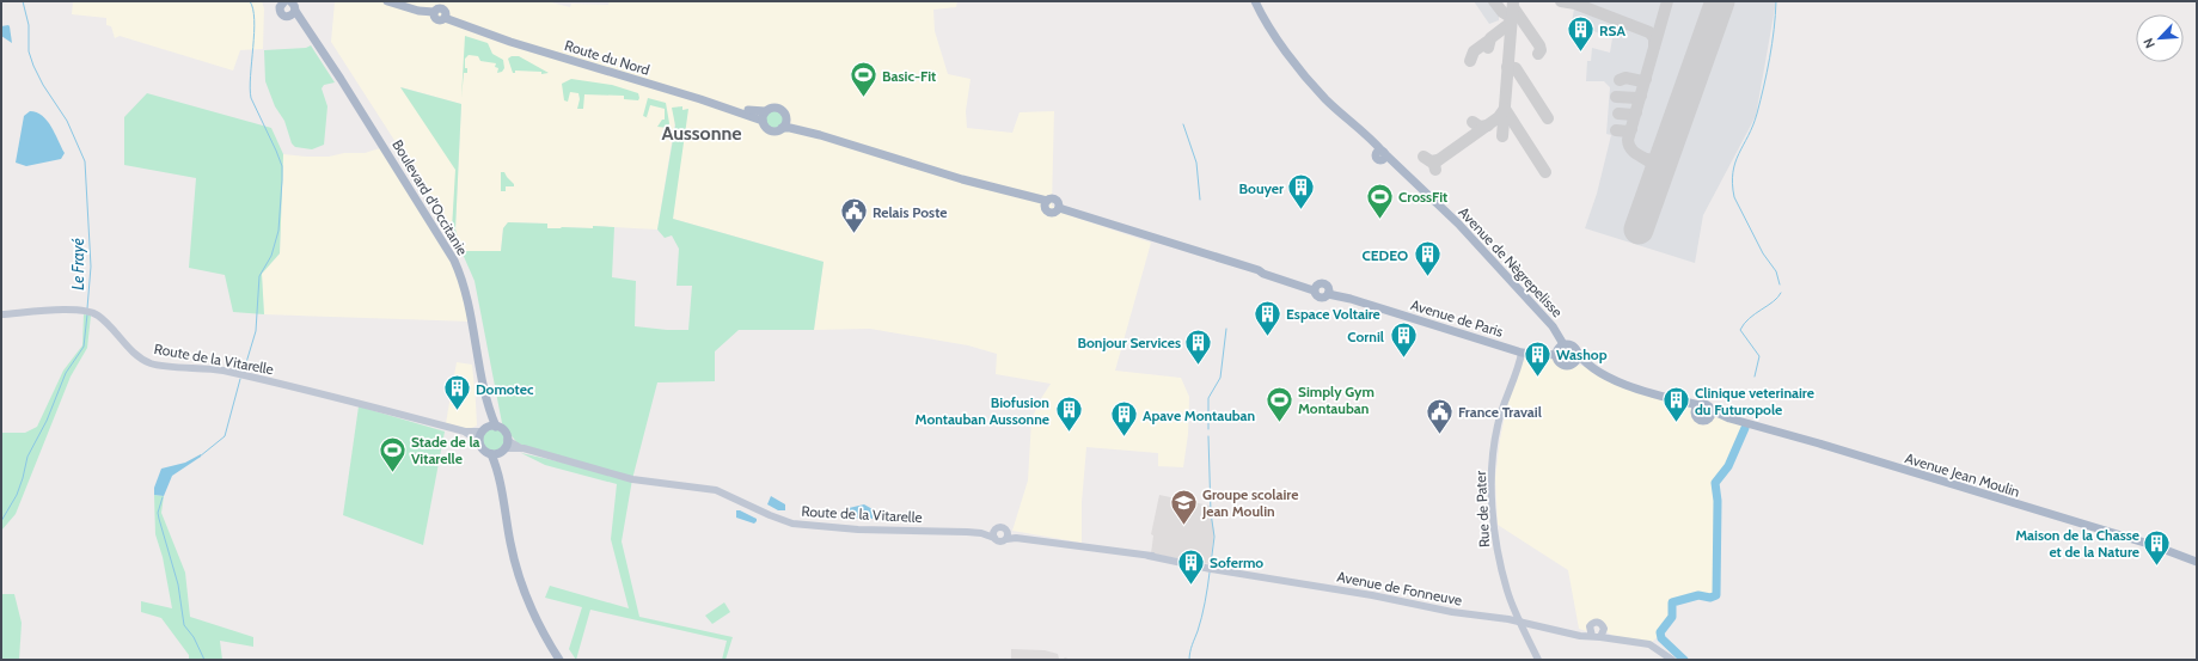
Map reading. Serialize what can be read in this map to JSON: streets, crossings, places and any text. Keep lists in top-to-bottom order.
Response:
{
  "streets": {
    "main road": [
      "Route du Nord",
      "Boulevard d'Occitanie",
      "Avenue de Nègrepelisse",
      "Avenue de Paris",
      "Avenue Jean Moulin"
    ],
    "street": ["Route de la Vitarelle", "Rue de Pater", "Avenue de Fonneuve"]
  },
  "crossings": [
    ["Boulevard d'Occitanie", "Route de la Vitarelle"],
    ["Avenue de Nègrepelisse", "Avenue de Paris"],
    ["Avenue de Paris", "Rue de Pater"],
    ["Route de la Vitarelle", "Avenue de Fonneuve"],
    ["Rue de Pater", "Avenue de Fonneuve"]
  ],
  "districts": ["Aussonne"],
  "water": ["Le Frayé"],
  "places": {
    "building": [
      "RSA",
      "Bouyer",
      "CEDEO",
      "Espace Voltaire",
      "Cornil",
      "Bonjour Services",
      "Washop",
      "Domotec",
      "Clinique veterinaire du Futuropole",
      "Biofusion Montauban Aussonne",
      "Apave Montauban",
      "Maison de la Chasse et de la Nature",
      "Sofermo"
    ],
    "sports": [
      "Basic-Fit",
      "CrossFit",
      "Simply Gym Montauban",
      "Stade de la Vitarelle"
    ],
    "public building": ["Relais Poste", "France Travail"],
    "school or university": ["Groupe scolaire Jean Moulin"]
  },
  "north": "bottom left"
}
